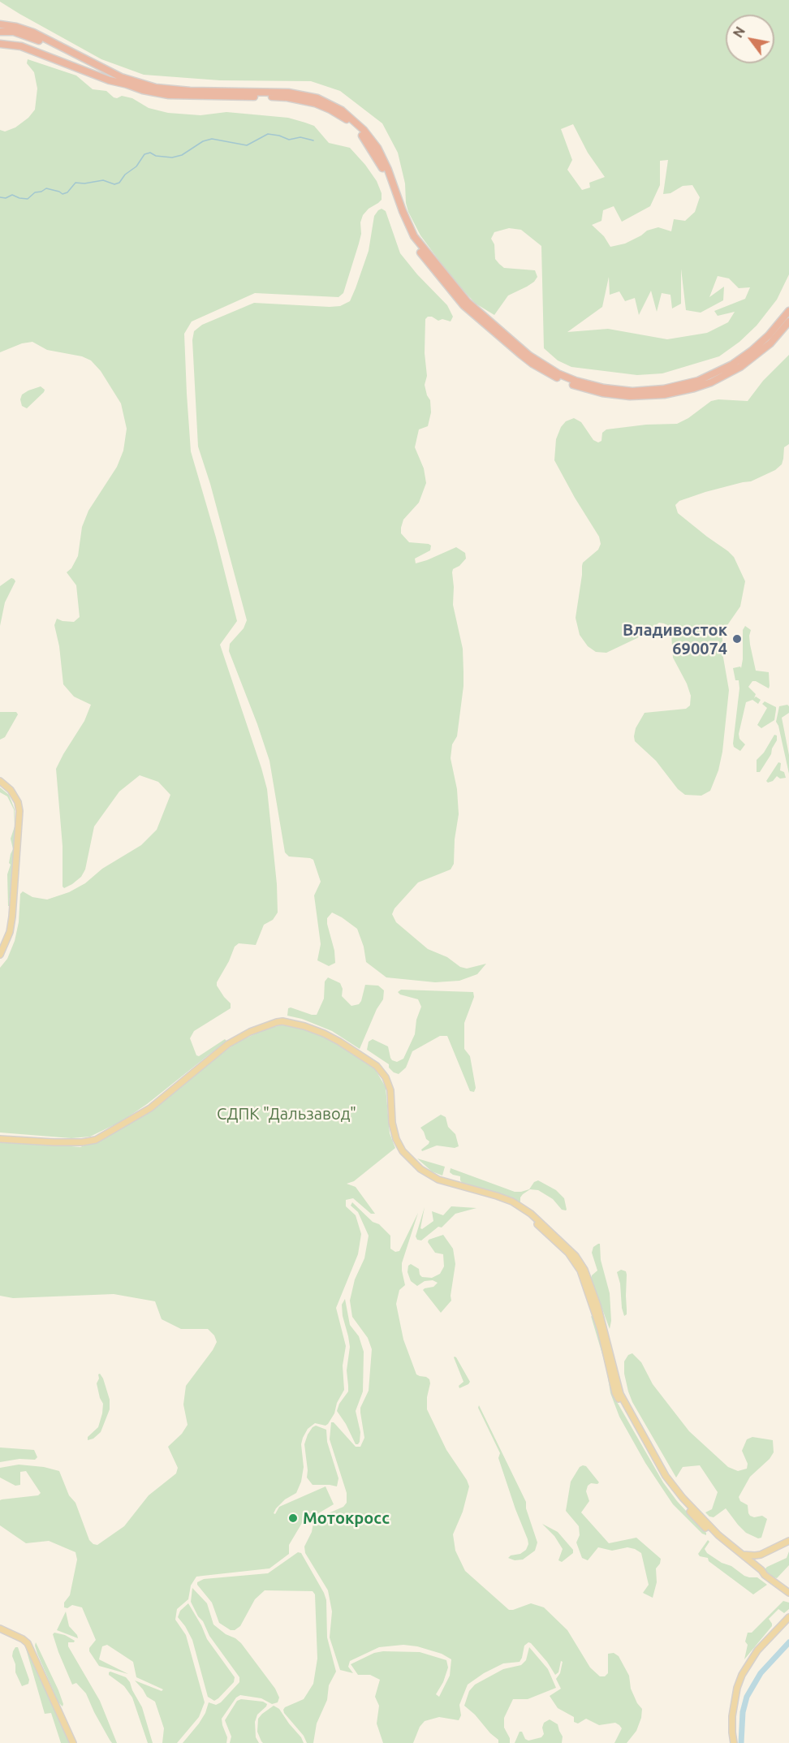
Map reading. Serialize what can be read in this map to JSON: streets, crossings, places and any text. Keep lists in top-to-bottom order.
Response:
{
  "parks": ["СДПК \"Дальзавод\""],
  "places": ["Владивосток 690074", "Мотокросс"],
  "north": "top left"
}
